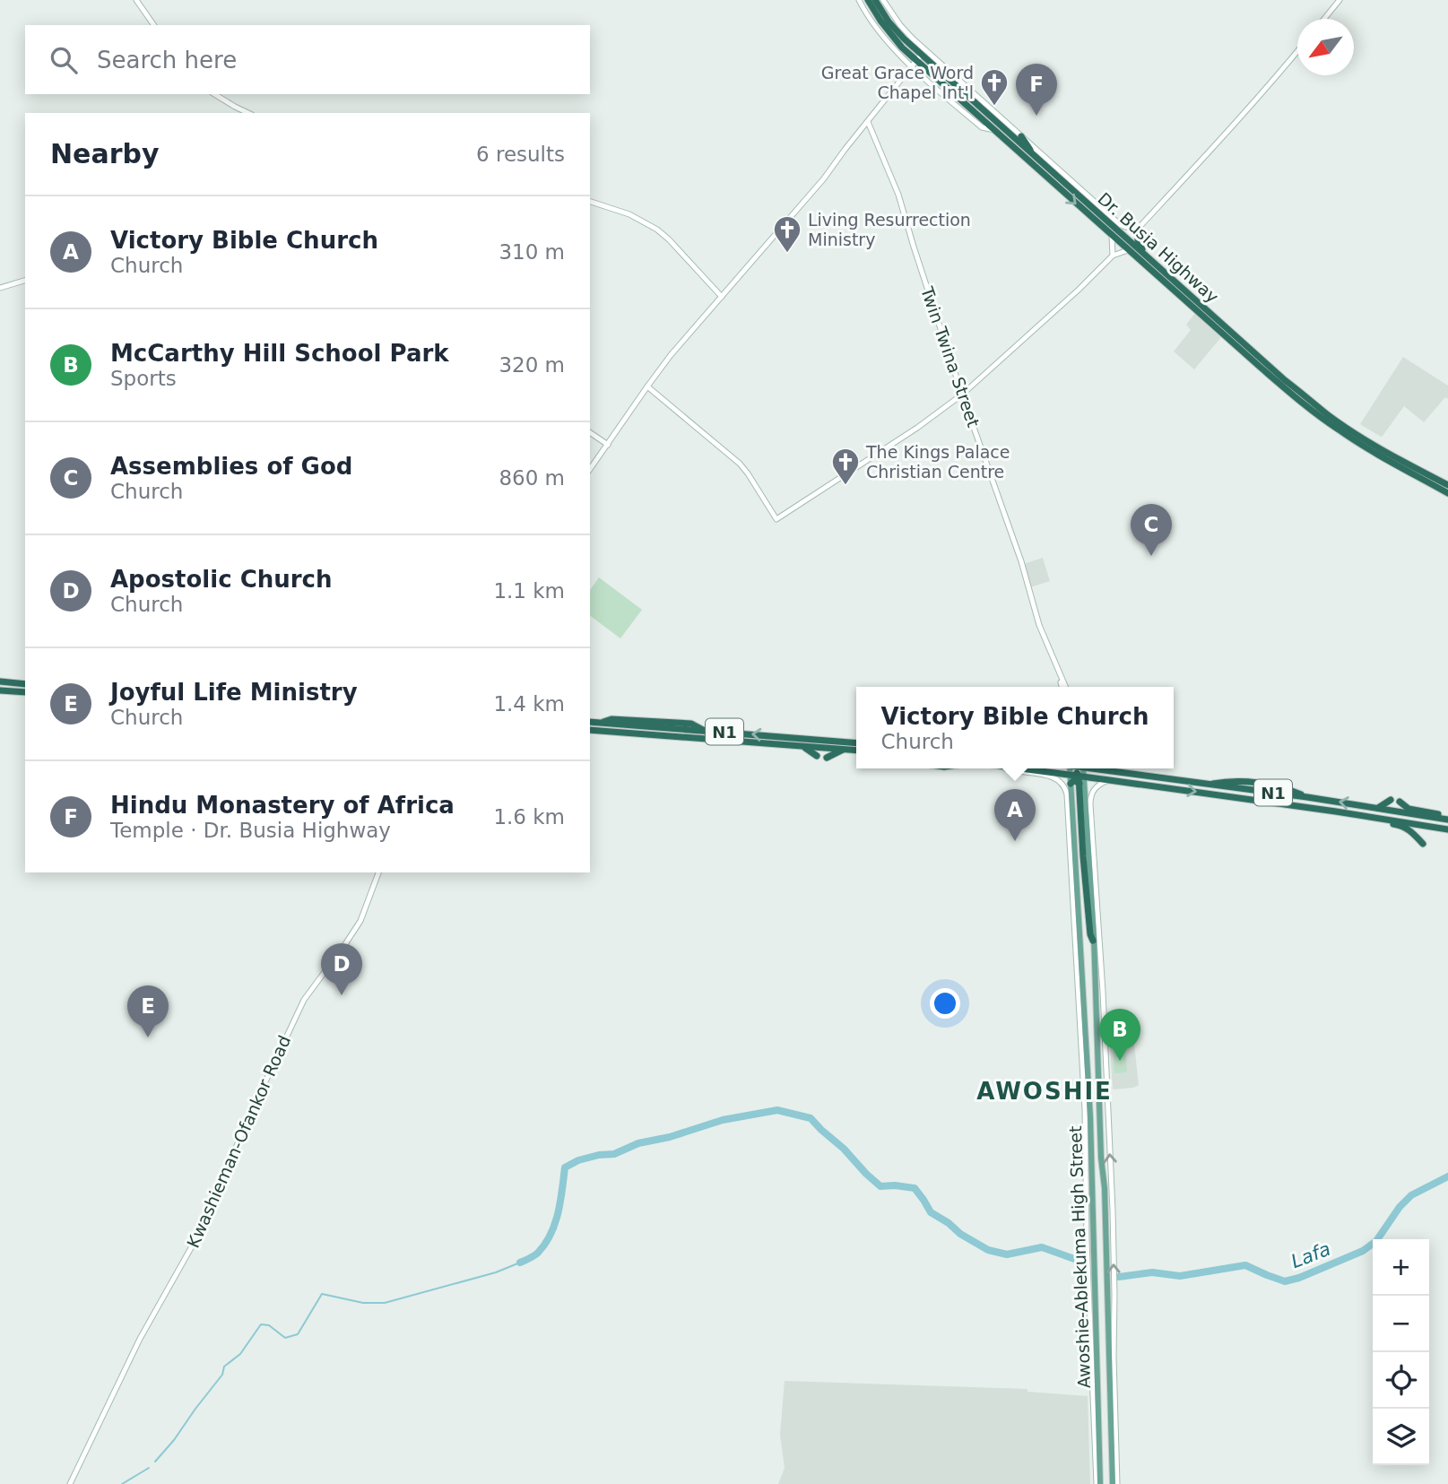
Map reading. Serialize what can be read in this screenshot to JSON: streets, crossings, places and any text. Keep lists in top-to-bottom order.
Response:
{
  "streets": {
    "highway": ["Dr. Busia Highway", "N1"],
    "main road": ["Awoshie-Ablekuma High Street"],
    "street": ["Twin Twina Street", "Kwashieman-Ofankor Road"]
  },
  "crossings": [
    ["N1", "Awoshie-Ablekuma High Street"]
  ],
  "districts": ["AWOSHIE"],
  "water": ["Lafa"],
  "places": {
    "church": ["Great Grace Word Chapel Int'l", "Living Resurrection Ministry", "The Kings Palace Christian Centre"]
  },
  "north": "bottom left",
  "page": {
    "search": "Search here",
    "pins": [
      "F",
      "C",
      "A",
      "D",
      "E",
      "B"
    ],
    "heading": ["Nearby", "6 results"],
    "list": [
      {
        "mark": "A",
        "name": "Victory Bible Church",
        "note": "Church",
        "value": "310 m"
      },
      {
        "mark": "B",
        "name": "McCarthy Hill School Park",
        "note": "Sports",
        "value": "320 m"
      },
      {
        "mark": "C",
        "name": "Assemblies of God",
        "note": "Church",
        "value": "860 m"
      },
      {
        "mark": "D",
        "name": "Apostolic Church",
        "note": "Church",
        "value": "1.1 km"
      },
      {
        "mark": "E",
        "name": "Joyful Life Ministry",
        "note": "Church",
        "value": "1.4 km"
      },
      {
        "mark": "F",
        "name": "Hindu Monastery of Africa",
        "note": "Temple · Dr. Busia Highway",
        "value": "1.6 km"
      }
    ],
    "popup": ["Victory Bible Church", "Church"],
    "map_buttons": ["+", "−"]
  }
}
